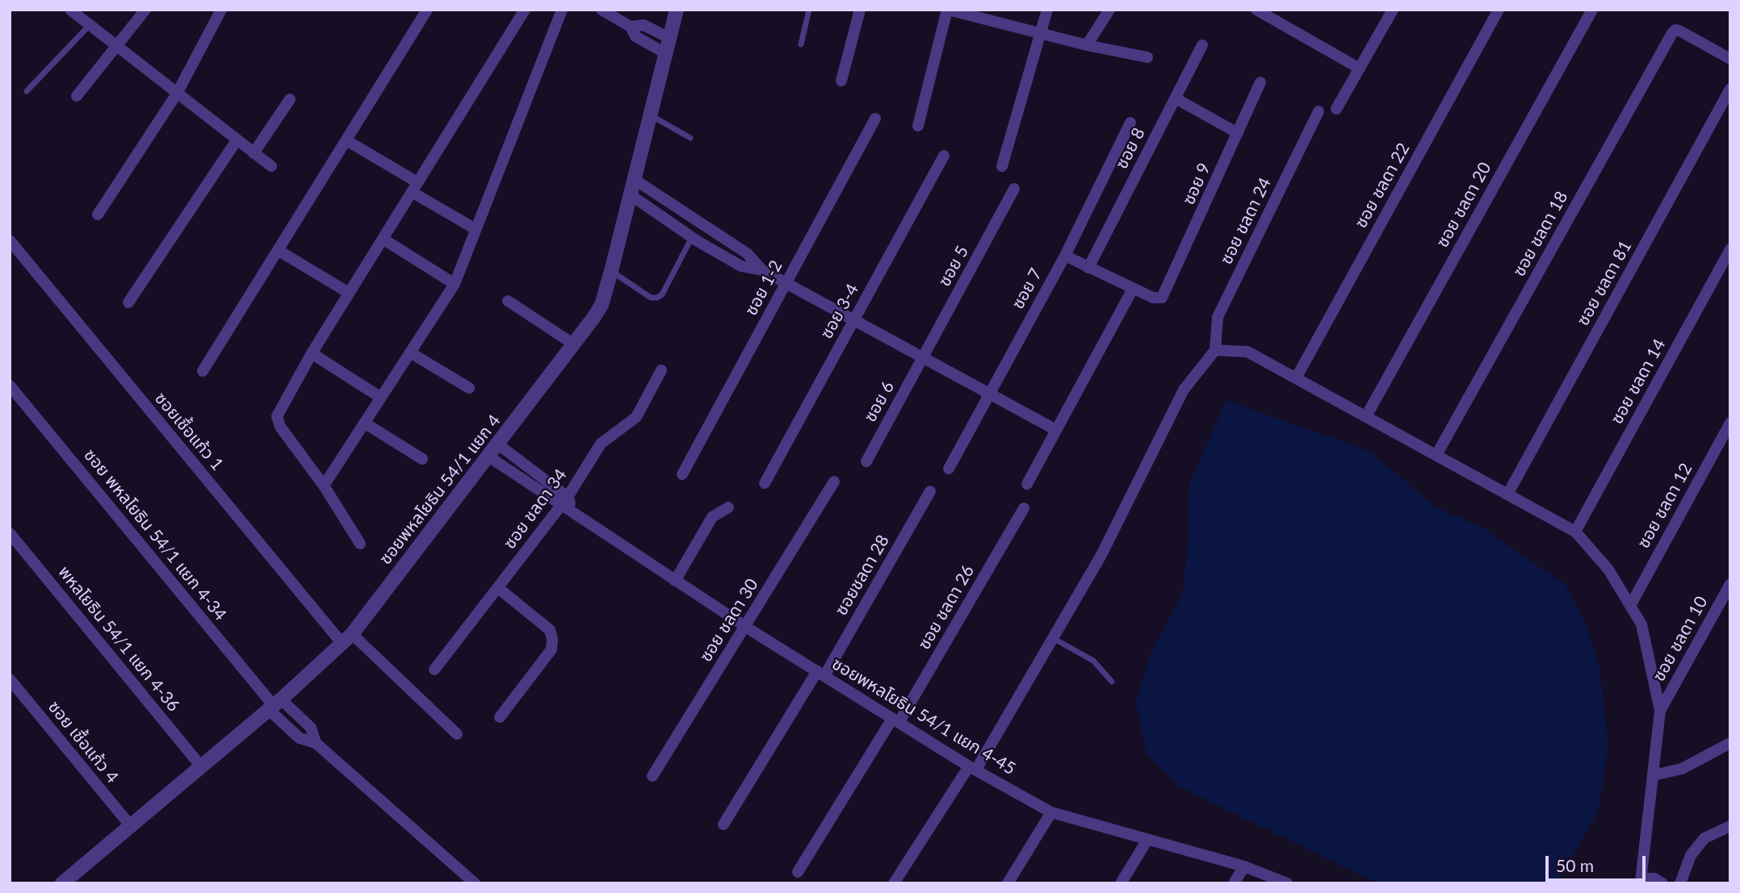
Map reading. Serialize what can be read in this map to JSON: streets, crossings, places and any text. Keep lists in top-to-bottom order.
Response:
{
  "streets": {
    "street": [
      "ซอย 8",
      "ซอย 9",
      "ซอย ชลดา 22",
      "ซอย ชลดา 20",
      "ซอย ชลดา 24",
      "ซอย ชลดา 18",
      "ซอย 5",
      "ซอย ชลดา 81",
      "ซอย 1-2",
      "ซอย 7",
      "ซอย 3-4",
      "ซอย ชลดา 14",
      "ซอย 6",
      "ซอยเชื้อแก้ว 1",
      "ซอยพหลโยธิน 54/1 แยก 4",
      "ซอย ชลดา 12",
      "ซอย ชลดา 34",
      "ซอย พหลโยธิน 54/1 แยก 4-34",
      "ซอยชลดา 28",
      "ซอย ชลดา 26",
      "ซอย ชลดา 30",
      "พหลโยธิน 54/1 แยก 4-36",
      "ซอย ชลดา 10",
      "ซอยพหลโยธิน 54/1 แยก 4-45",
      "ซอย เชื้อแก้ว 4"
    ]
  },
  "crossings": [
    ["ซอย 5", "ซอย 6"],
    ["ซอยเชื้อแก้ว 1", "ซอยพหลโยธิน 54/1 แยก 4"],
    ["ซอยพหลโยธิน 54/1 แยก 4", "ซอย พหลโยธิน 54/1 แยก 4-34"],
    ["ซอยพหลโยธิน 54/1 แยก 4", "พหลโยธิน 54/1 แยก 4-36"],
    ["ซอยพหลโยธิน 54/1 แยก 4", "ซอย เชื้อแก้ว 4"],
    ["ซอย ชลดา 34", "ซอยพหลโยธิน 54/1 แยก 4-45"],
    ["ซอยชลดา 28", "ซอยพหลโยธิน 54/1 แยก 4-45"],
    ["ซอย ชลดา 26", "ซอยพหลโยธิน 54/1 แยก 4-45"],
    ["ซอย ชลดา 30", "ซอยพหลโยธิน 54/1 แยก 4-45"]
  ],
  "scale_bar": "50 m"
}
